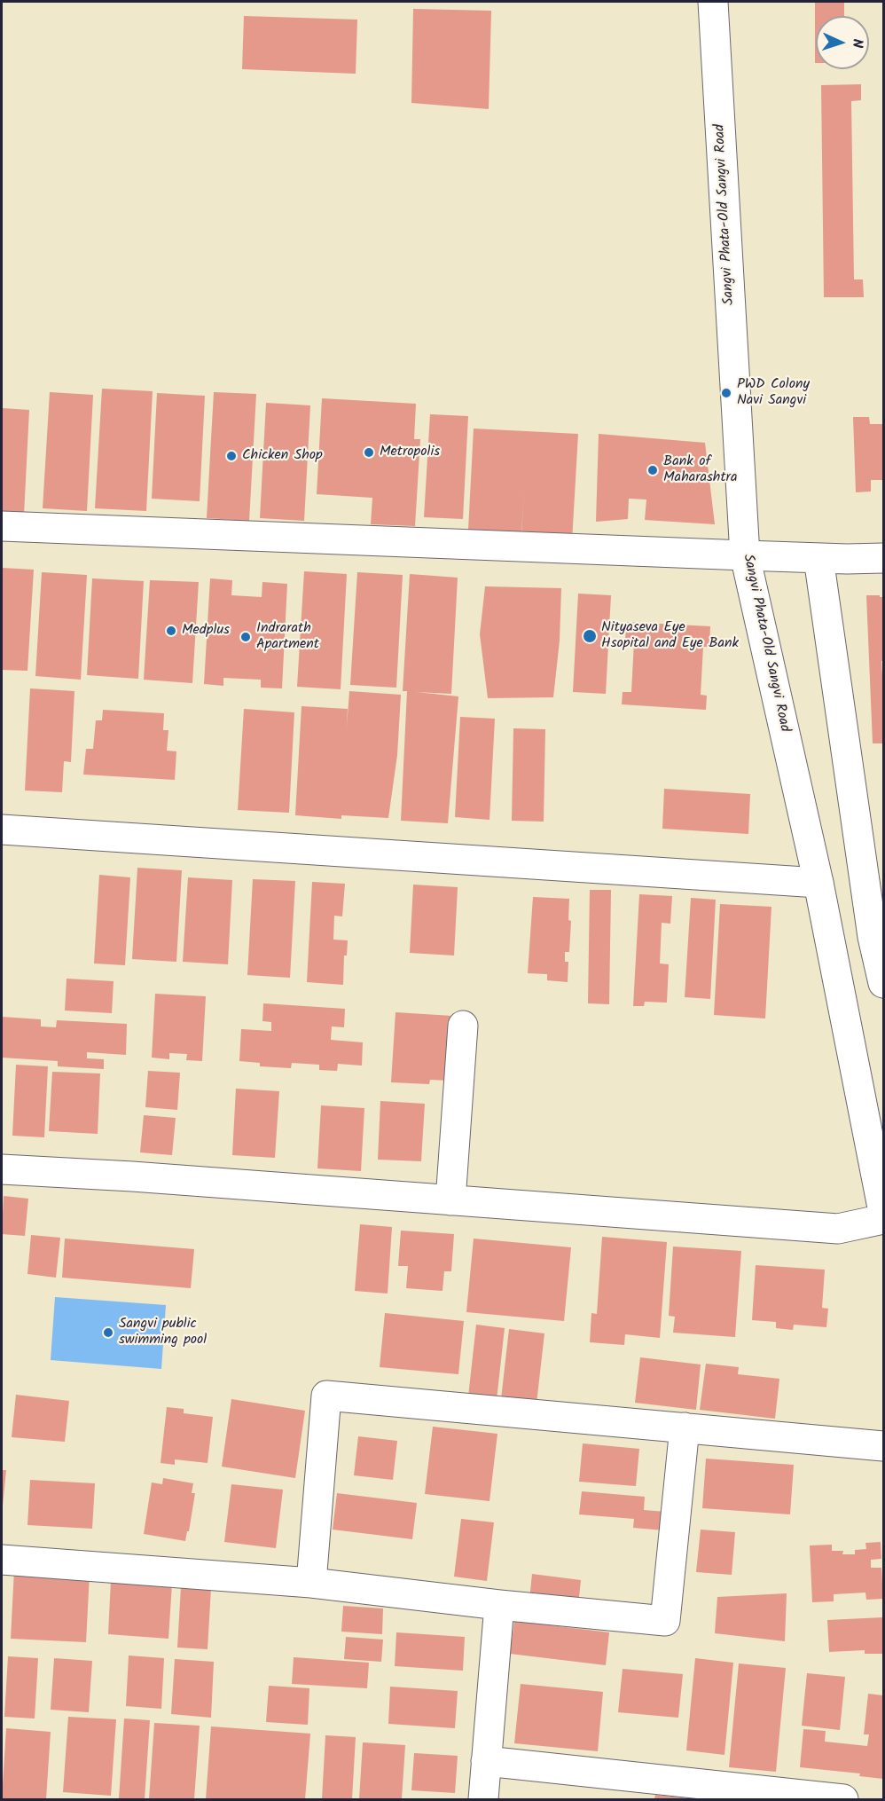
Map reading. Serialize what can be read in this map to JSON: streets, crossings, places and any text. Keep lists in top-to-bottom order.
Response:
{
  "streets": {
    "street": ["Sangvi Phata-Old Sangvi Road"]
  },
  "places": [
    "PWD Colony Navi Sangvi",
    "Metropolis",
    "Chicken Shop",
    "Bank of Maharashtra",
    "Medplus",
    "Nityaseva Eye Hsopital and Eye Bank",
    "Indrarath Apartment",
    "Sangvi public swimming pool"
  ],
  "north": "right"
}
